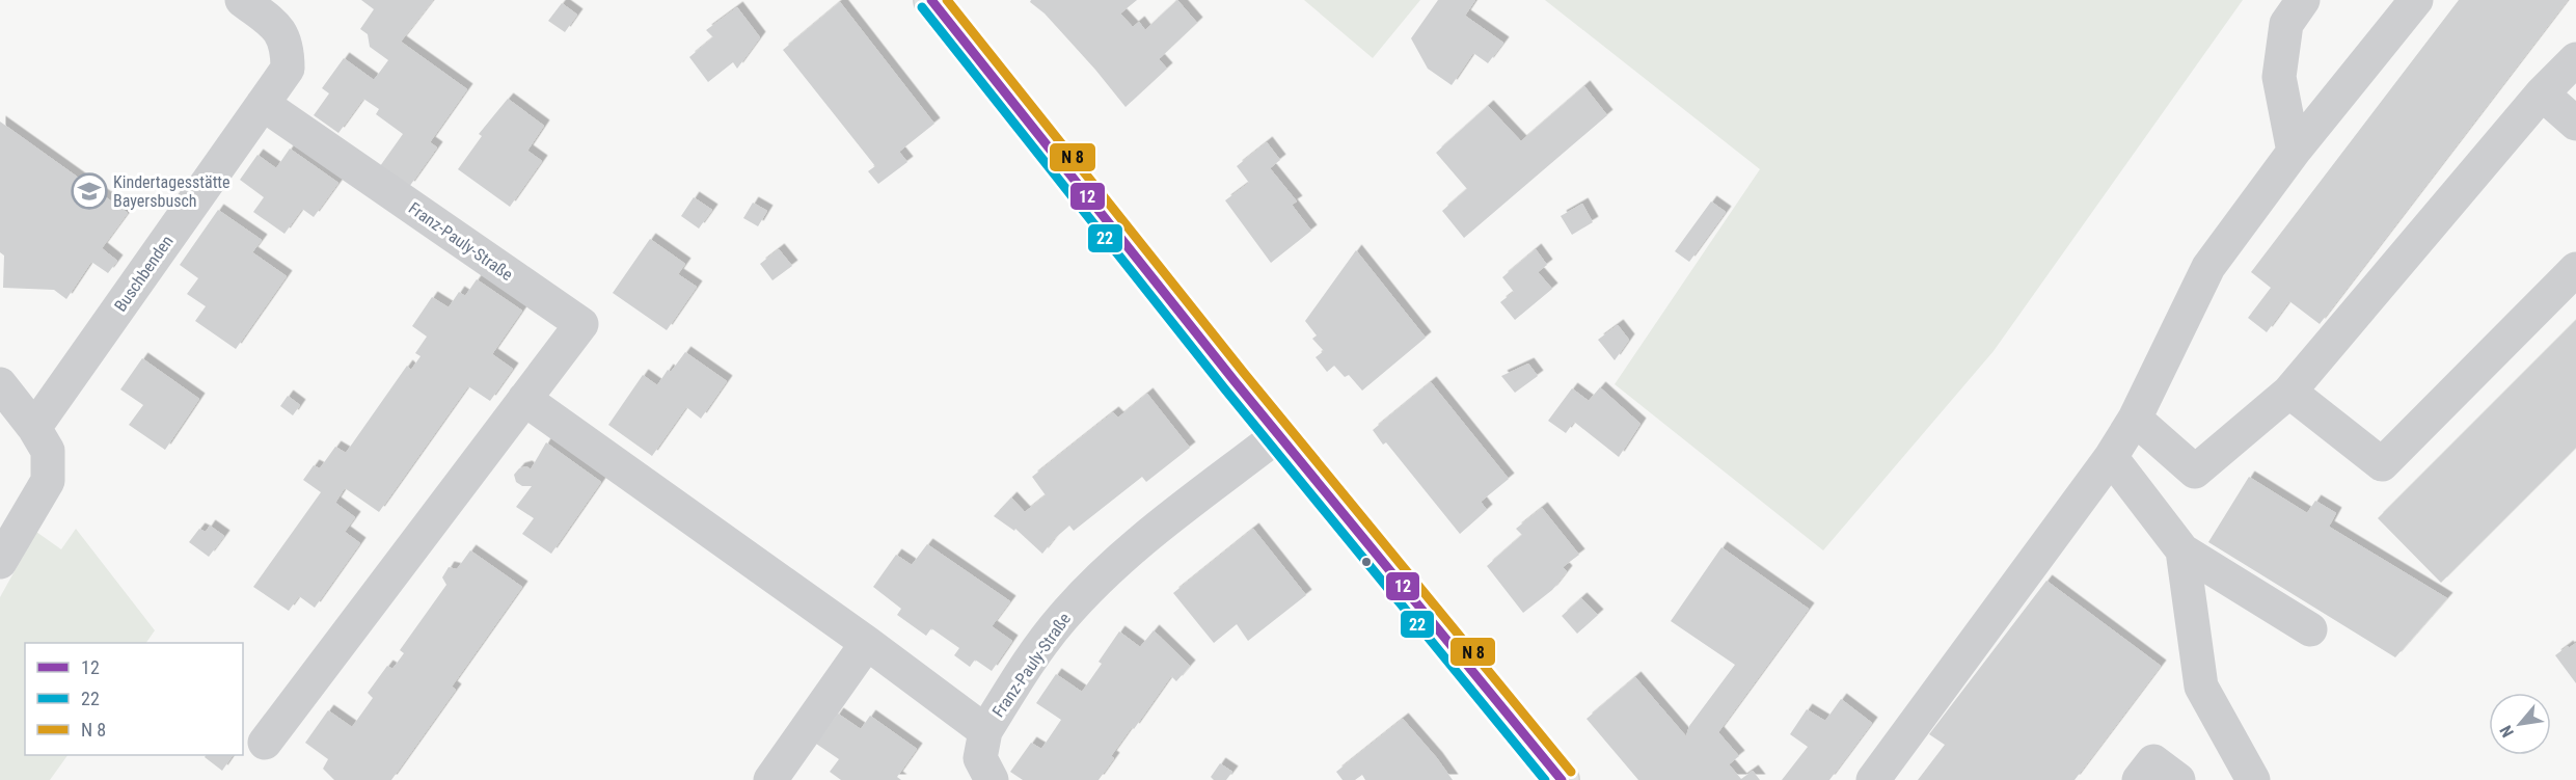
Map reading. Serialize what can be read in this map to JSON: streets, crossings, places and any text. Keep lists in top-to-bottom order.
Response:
{
  "streets": {
    "street": ["Franz-Pauly-Straße", "Buschbenden"]
  },
  "crossings": [
    ["Franz-Pauly-Straße", "Buschbenden"]
  ],
  "places": {
    "school or university": ["Kindertagesstätte Bayersbusch"]
  },
  "lines": ["transit line 12", "transit line 22"],
  "legend": ["12", "22", "N 8"],
  "north": "bottom left"
}
